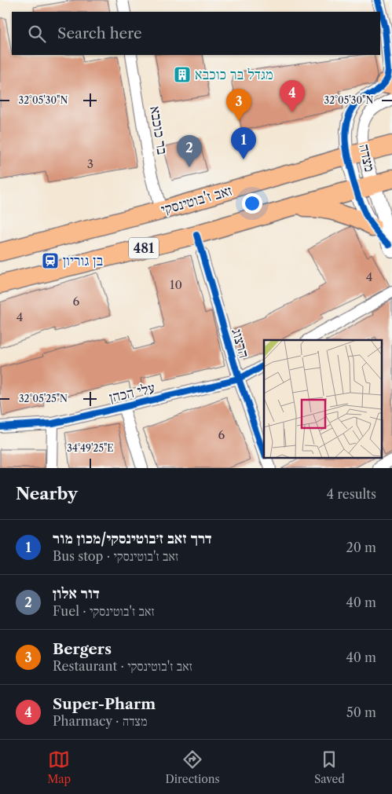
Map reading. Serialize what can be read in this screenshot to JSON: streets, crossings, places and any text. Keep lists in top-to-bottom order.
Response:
{
  "streets": {
    "main road": ["זאב ז'בוטינסקי", "481"],
    "street": [
      "בר כוכבא",
      "מצדה",
      "הרצוג",
      "עלי הכהן"
    ]
  },
  "crossings": [
    ["בר כוכבא", "זאב ז'בוטינסקי"],
    ["מצדה", "זאב ז'בוטינסקי"],
    ["מצדה", "481"],
    ["הרצוג", "עלי הכהן"]
  ],
  "places": {
    "building": ["מגדל בר כוכבא"],
    "station": ["בן גוריון"]
  },
  "house_numbers": [
    "3",
    "4",
    "10",
    "6",
    "4",
    "6"
  ],
  "page": {
    "search": "Search here",
    "pins": [
      "4",
      "3",
      "1",
      "2"
    ],
    "heading": ["Nearby", "4 results"],
    "list": [
      {
        "mark": "1",
        "name": "דרך זאב ז׳בוטינסקי/מכון מור",
        "note": "Bus stop · זאב ז'בוטינסקי",
        "value": "20 m"
      },
      {
        "mark": "2",
        "name": "דור אלון",
        "note": "Fuel · זאב ז'בוטינסקי",
        "value": "40 m"
      },
      {
        "mark": "3",
        "name": "Bergers",
        "note": "Restaurant · זאב ז'בוטינסקי",
        "value": "40 m"
      },
      {
        "mark": "4",
        "name": "Super-Pharm",
        "note": "Pharmacy · מצדה",
        "value": "50 m"
      }
    ],
    "nav": ["Map", "Directions", "Saved"]
  },
  "coordinates": ["32°05'30\"N", "32°05'25\"N", "34°49'25\"E"]
}
